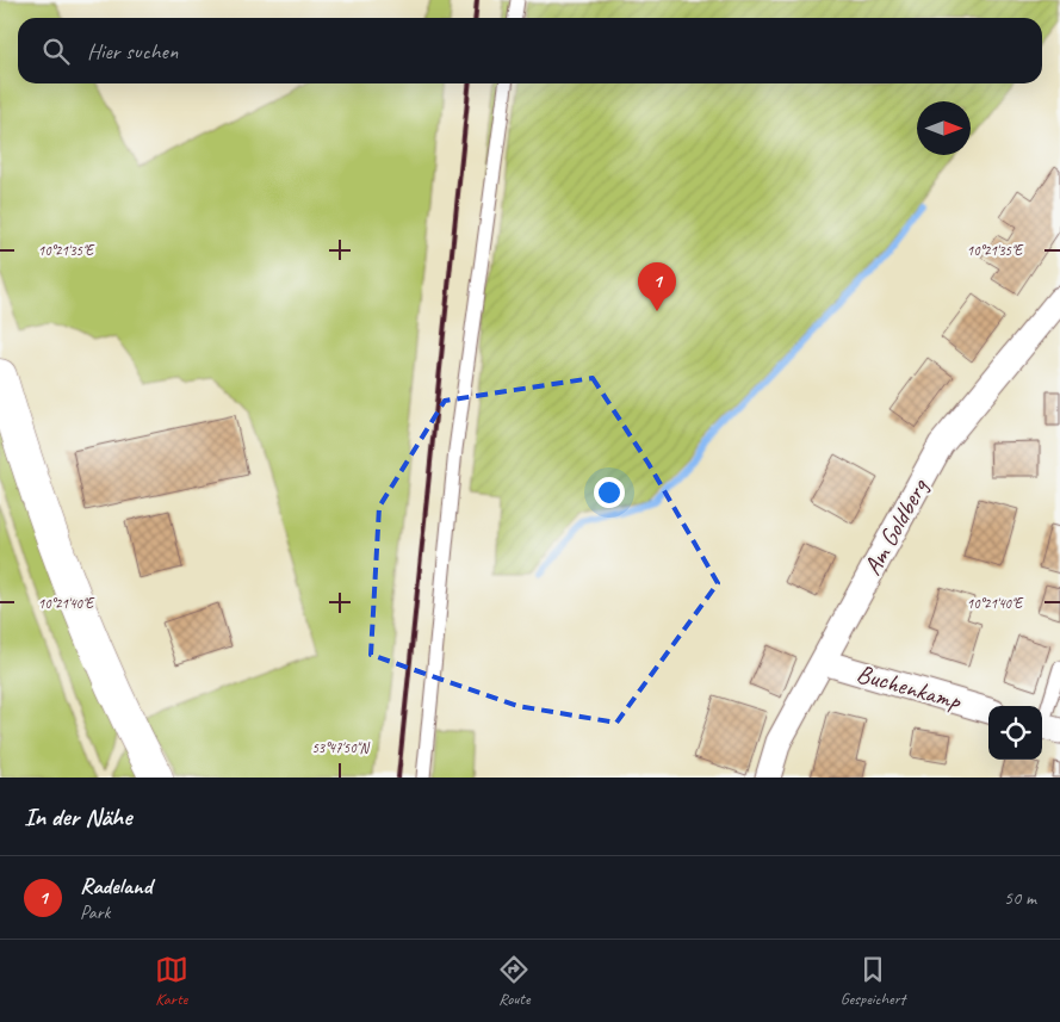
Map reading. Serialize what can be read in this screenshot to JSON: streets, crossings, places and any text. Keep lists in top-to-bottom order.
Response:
{
  "streets": {
    "street": ["Am Goldberg", "Buchenkamp"]
  },
  "crossings": [
    ["Am Goldberg", "Buchenkamp"]
  ],
  "north": "right",
  "page": {
    "search": "Hier suchen",
    "pins": "1",
    "heading": "In der Nähe",
    "list": [
      {
        "mark": "1",
        "name": "Radeland",
        "note": "Park",
        "value": "50 m"
      }
    ],
    "nav": ["Karte", "Route", "Gespeichert"]
  },
  "coordinates": ["10°21'35\"E", "10°21'40\"E", "53°47'50\"N"]
}
